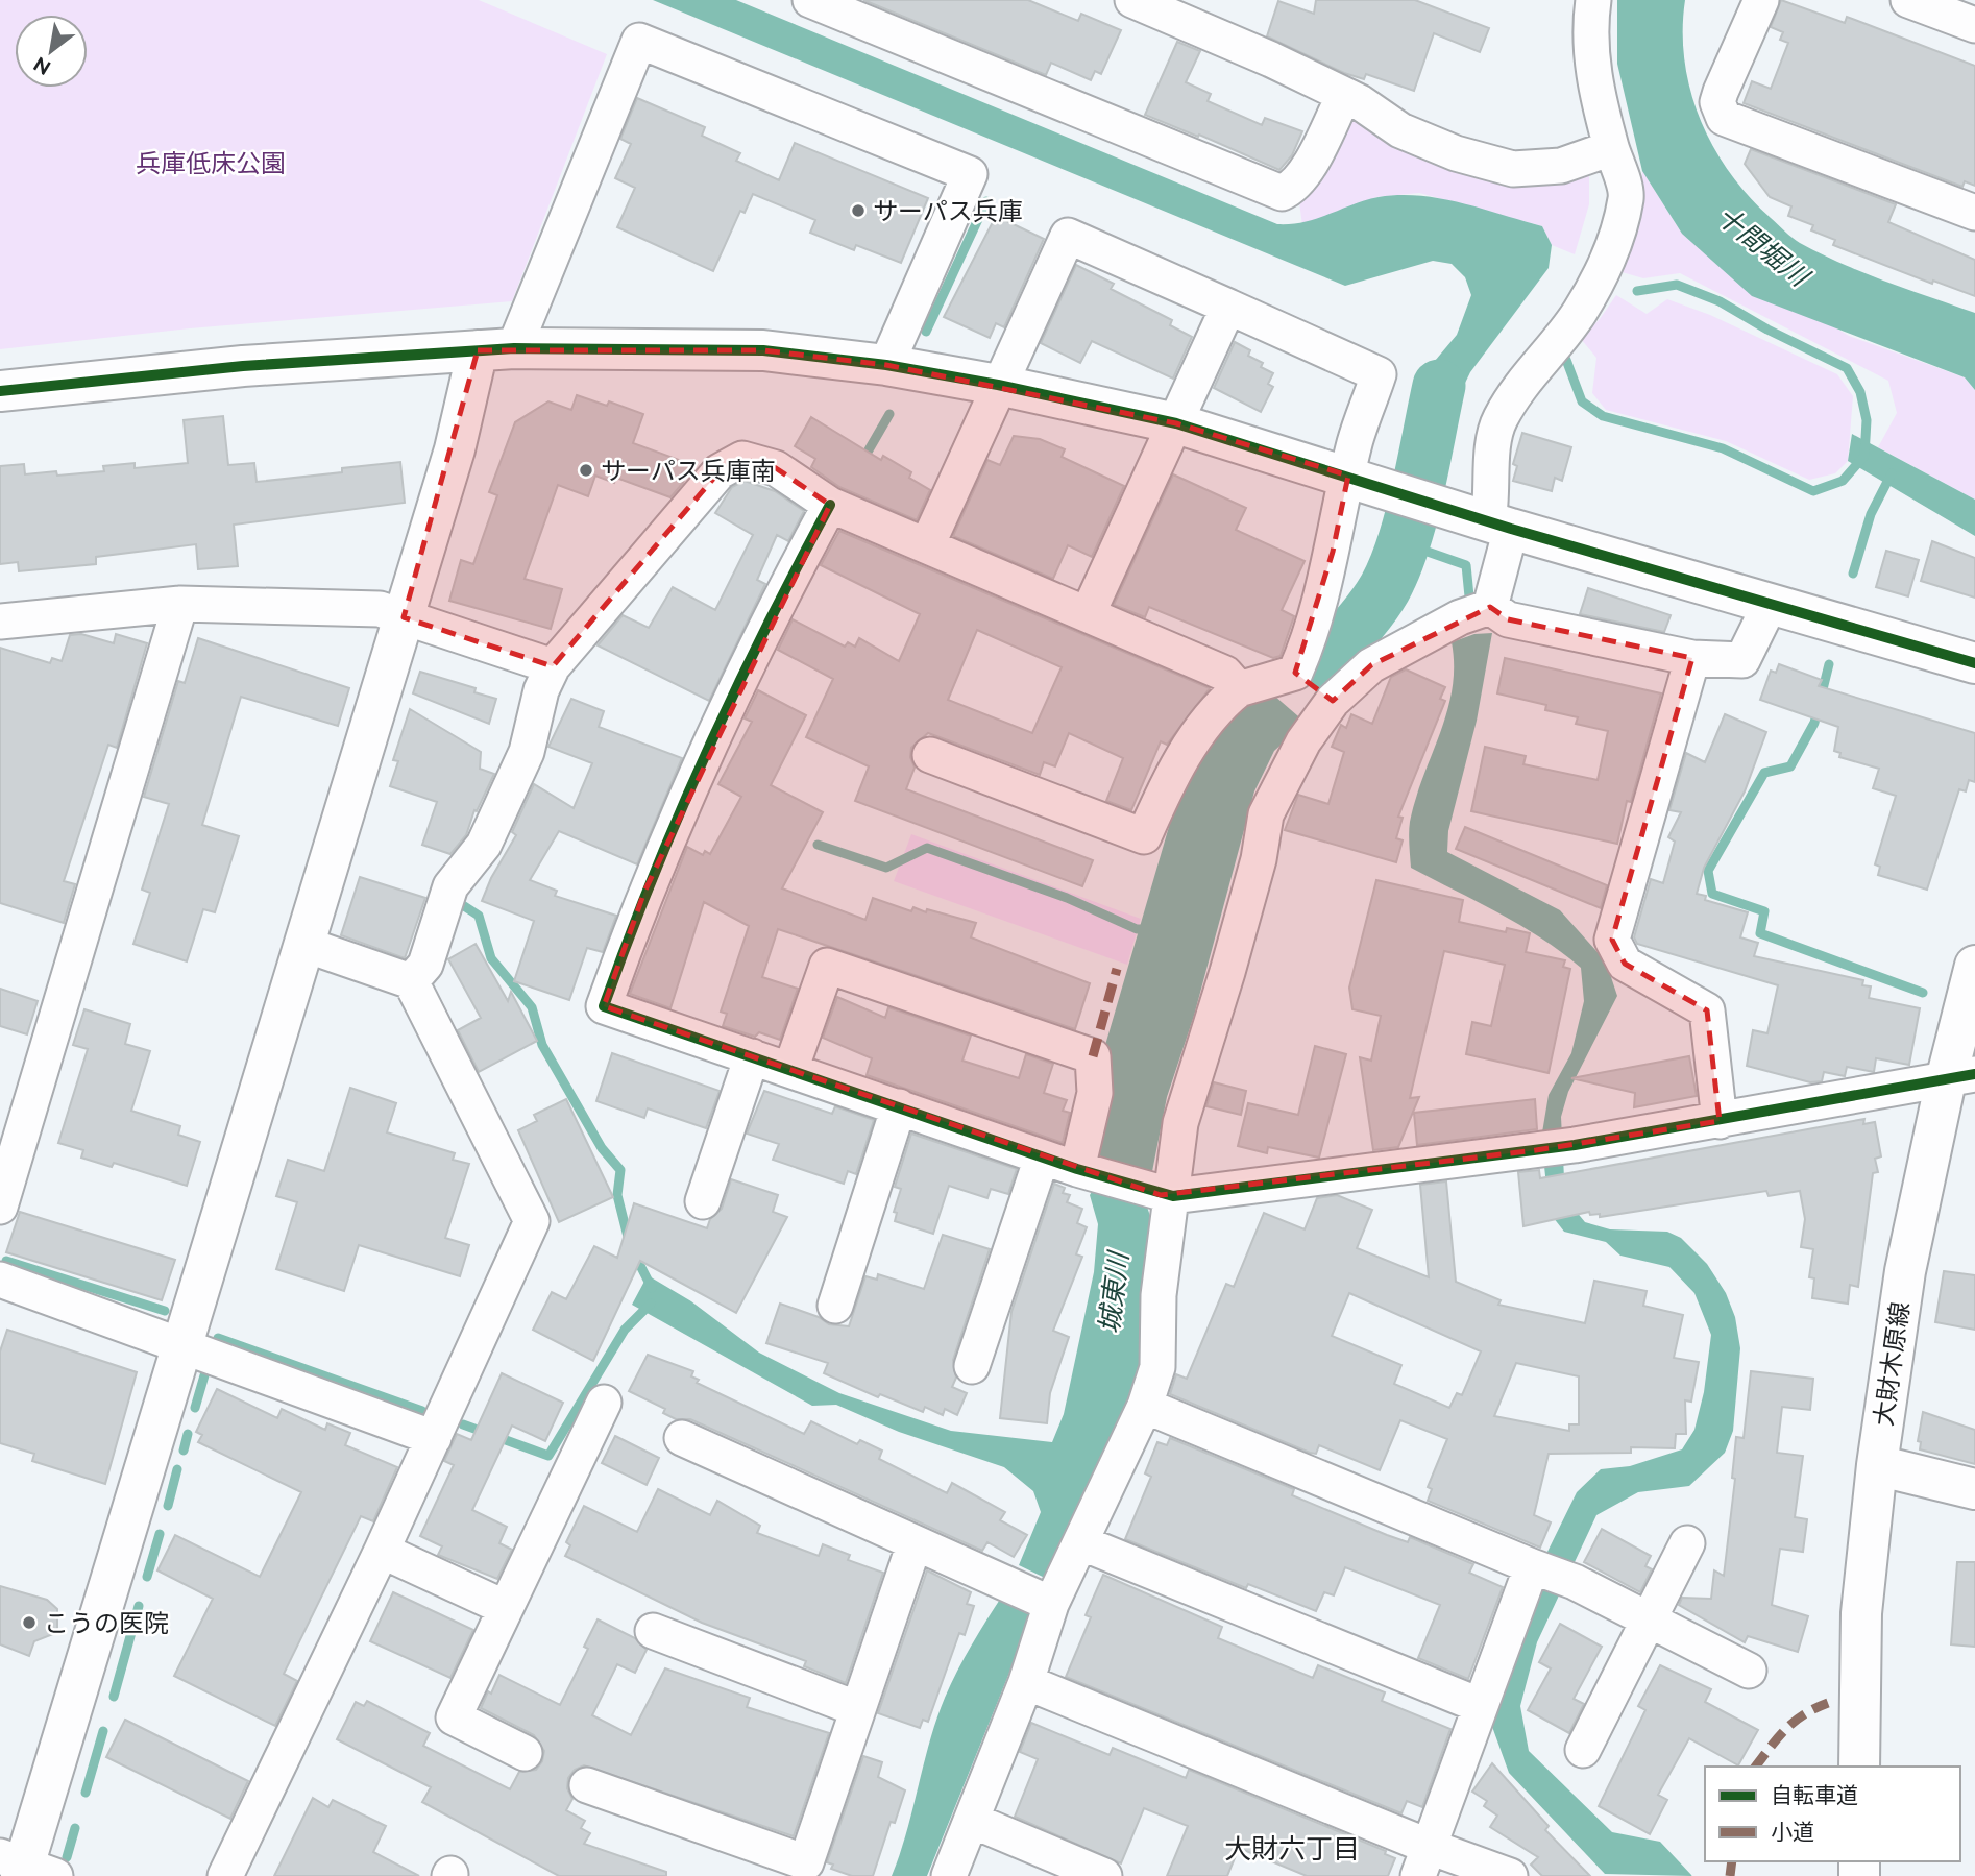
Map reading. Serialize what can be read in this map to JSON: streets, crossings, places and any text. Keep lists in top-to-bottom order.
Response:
{
  "streets": {
    "street": ["大財木原線"]
  },
  "districts": ["大財六丁目"],
  "water": ["十間堀川", "城東川"],
  "parks": ["兵庫低床公園"],
  "places": ["サーパス兵庫", "サーパス兵庫南", "こうの医院"],
  "legend": ["自転車道", "小道"],
  "north": "bottom left"
}
